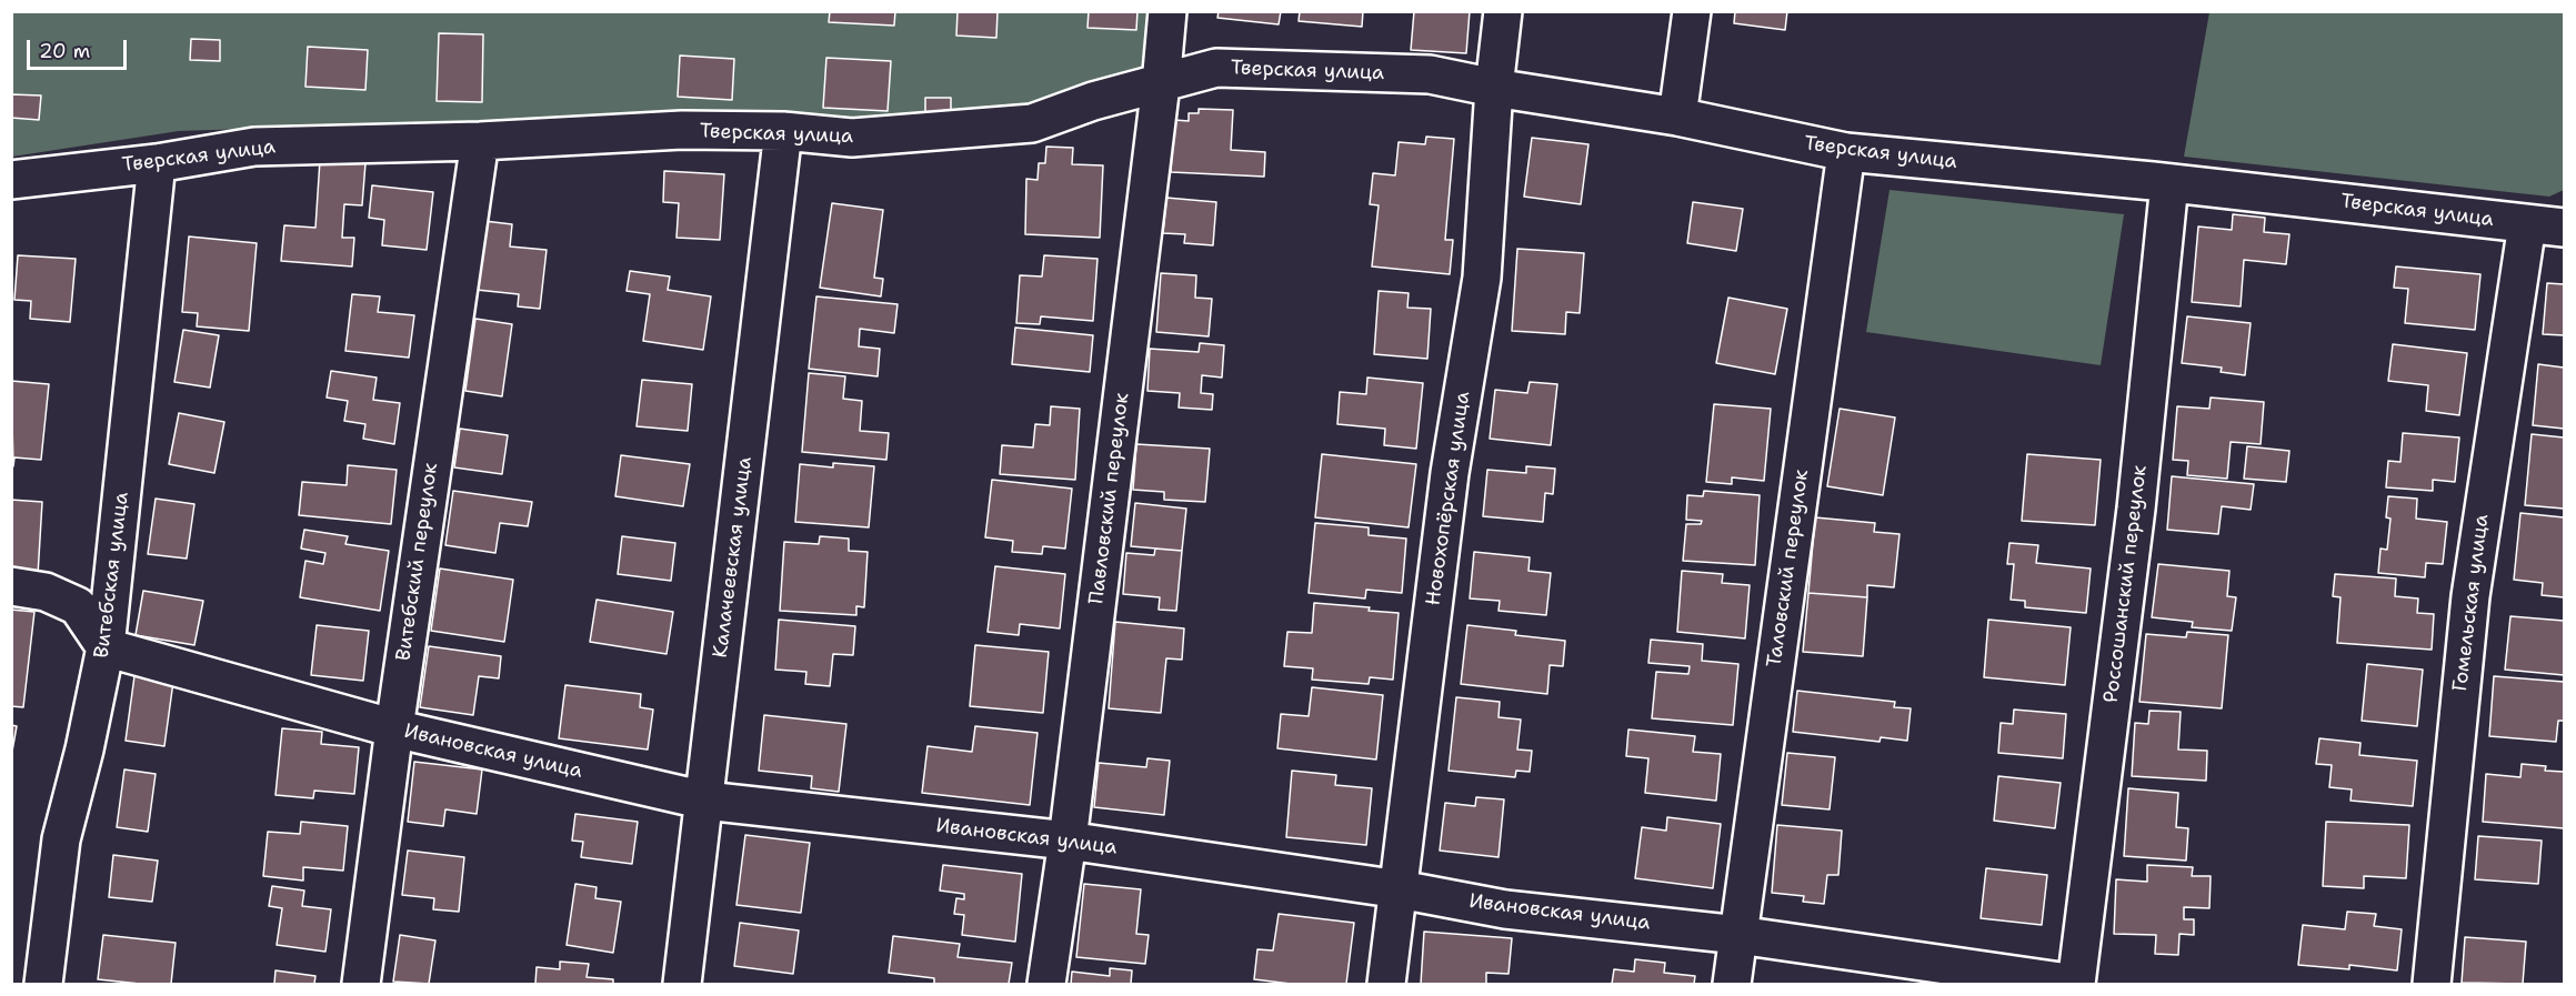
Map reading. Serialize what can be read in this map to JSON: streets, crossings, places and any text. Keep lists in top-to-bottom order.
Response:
{
  "streets": {
    "street": [
      "Тверская улица",
      "Павловский переулок",
      "Новохопёрская улица",
      "Калачеевская улица",
      "Витебский переулок",
      "Таловский переулок",
      "Витебская улица",
      "Россошанский переулок",
      "Гомельская улица",
      "Ивановская улица"
    ]
  },
  "crossings": [
    ["Тверская улица", "Павловский переулок"],
    ["Тверская улица", "Новохопёрская улица"],
    ["Тверская улица", "Калачеевская улица"],
    ["Тверская улица", "Витебский переулок"],
    ["Тверская улица", "Таловский переулок"],
    ["Тверская улица", "Витебская улица"],
    ["Тверская улица", "Россошанский переулок"],
    ["Тверская улица", "Гомельская улица"],
    ["Павловский переулок", "Ивановская улица"],
    ["Новохопёрская улица", "Ивановская улица"],
    ["Калачеевская улица", "Ивановская улица"],
    ["Витебский переулок", "Ивановская улица"],
    ["Таловский переулок", "Ивановская улица"],
    ["Витебская улица", "Ивановская улица"],
    ["Россошанский переулок", "Ивановская улица"]
  ],
  "scale_bar": "20 m"
}
